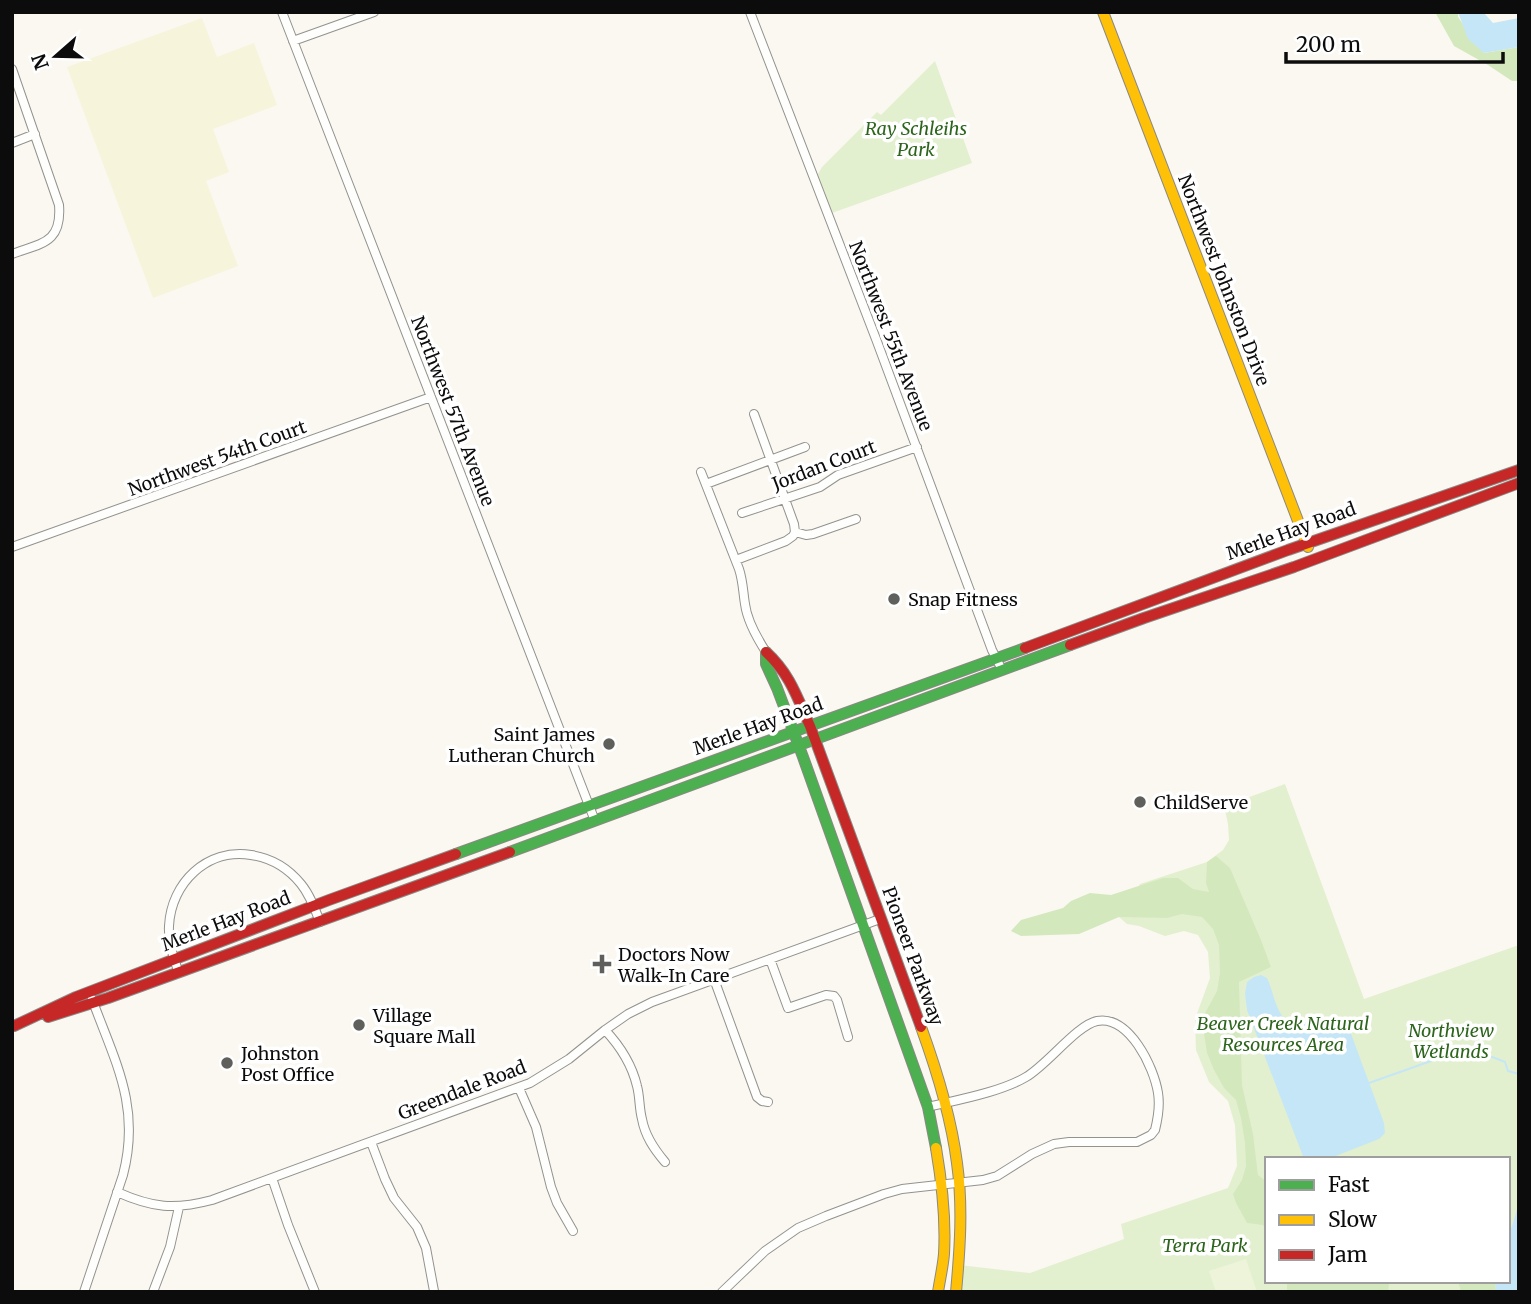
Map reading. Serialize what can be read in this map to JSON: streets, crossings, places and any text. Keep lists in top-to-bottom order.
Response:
{
  "streets": {
    "main road": ["Northwest Johnston Drive", "Merle Hay Road", "Pioneer Parkway"],
    "street": [
      "Northwest 55th Avenue",
      "Northwest 57th Avenue",
      "Northwest 54th Court",
      "Jordan Court",
      "Greendale Road"
    ]
  },
  "crossings": [
    ["Northwest Johnston Drive", "Merle Hay Road"],
    ["Northwest 55th Avenue", "Jordan Court"],
    ["Northwest 55th Avenue", "Merle Hay Road"],
    ["Northwest 57th Avenue", "Northwest 54th Court"],
    ["Northwest 57th Avenue", "Merle Hay Road"],
    ["Merle Hay Road", "Pioneer Parkway"],
    ["Pioneer Parkway", "Greendale Road"]
  ],
  "parks": [
    "Ray Schleihs Park",
    "Beaver Creek Natural Resources Area",
    "Northview Wetlands",
    "Terra Park"
  ],
  "places": {
    "other": [
      "Snap Fitness",
      "Saint James Lutheran Church",
      "ChildServe",
      "Village Square Mall",
      "Johnston Post Office"
    ],
    "health": ["Doctors Now Walk-In Care"]
  },
  "legend": ["Fast", "Slow", "Jam"],
  "scale_bar": "200 m",
  "north": "left"
}
